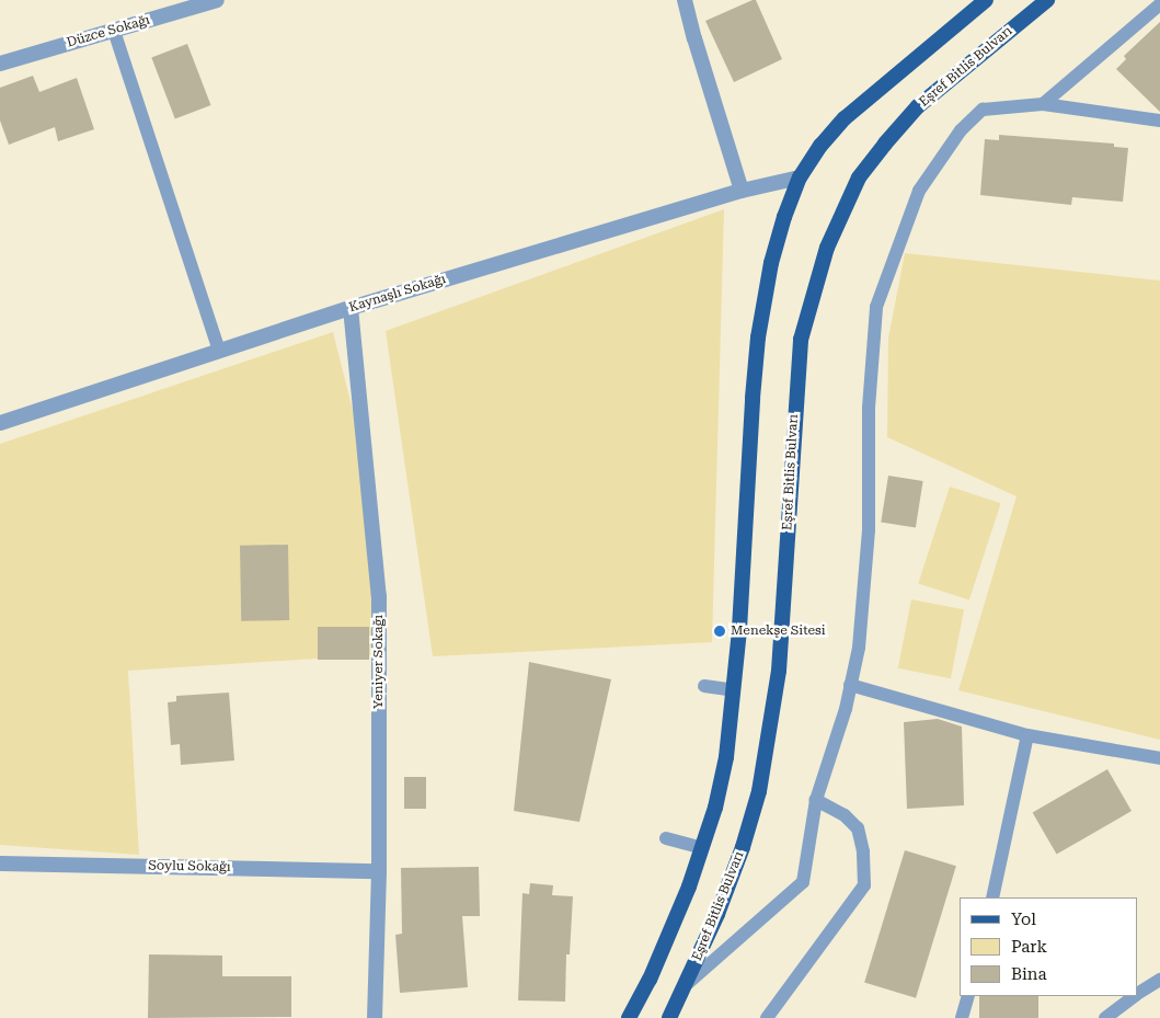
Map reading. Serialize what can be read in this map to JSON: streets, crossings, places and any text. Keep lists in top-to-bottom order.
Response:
{
  "streets": {
    "main road": ["Eşref Bitlis Bulvarı"],
    "street": [
      "Düzce Sokağı",
      "Kaynaşlı Sokağı",
      "Yeniyer Sokağı",
      "Soylu Sokağı"
    ]
  },
  "crossings": [
    ["Kaynaşlı Sokağı", "Yeniyer Sokağı"],
    ["Yeniyer Sokağı", "Soylu Sokağı"]
  ],
  "places": ["Menekşe Sitesi"],
  "legend": ["Yol", "Park", "Bina"]
}
